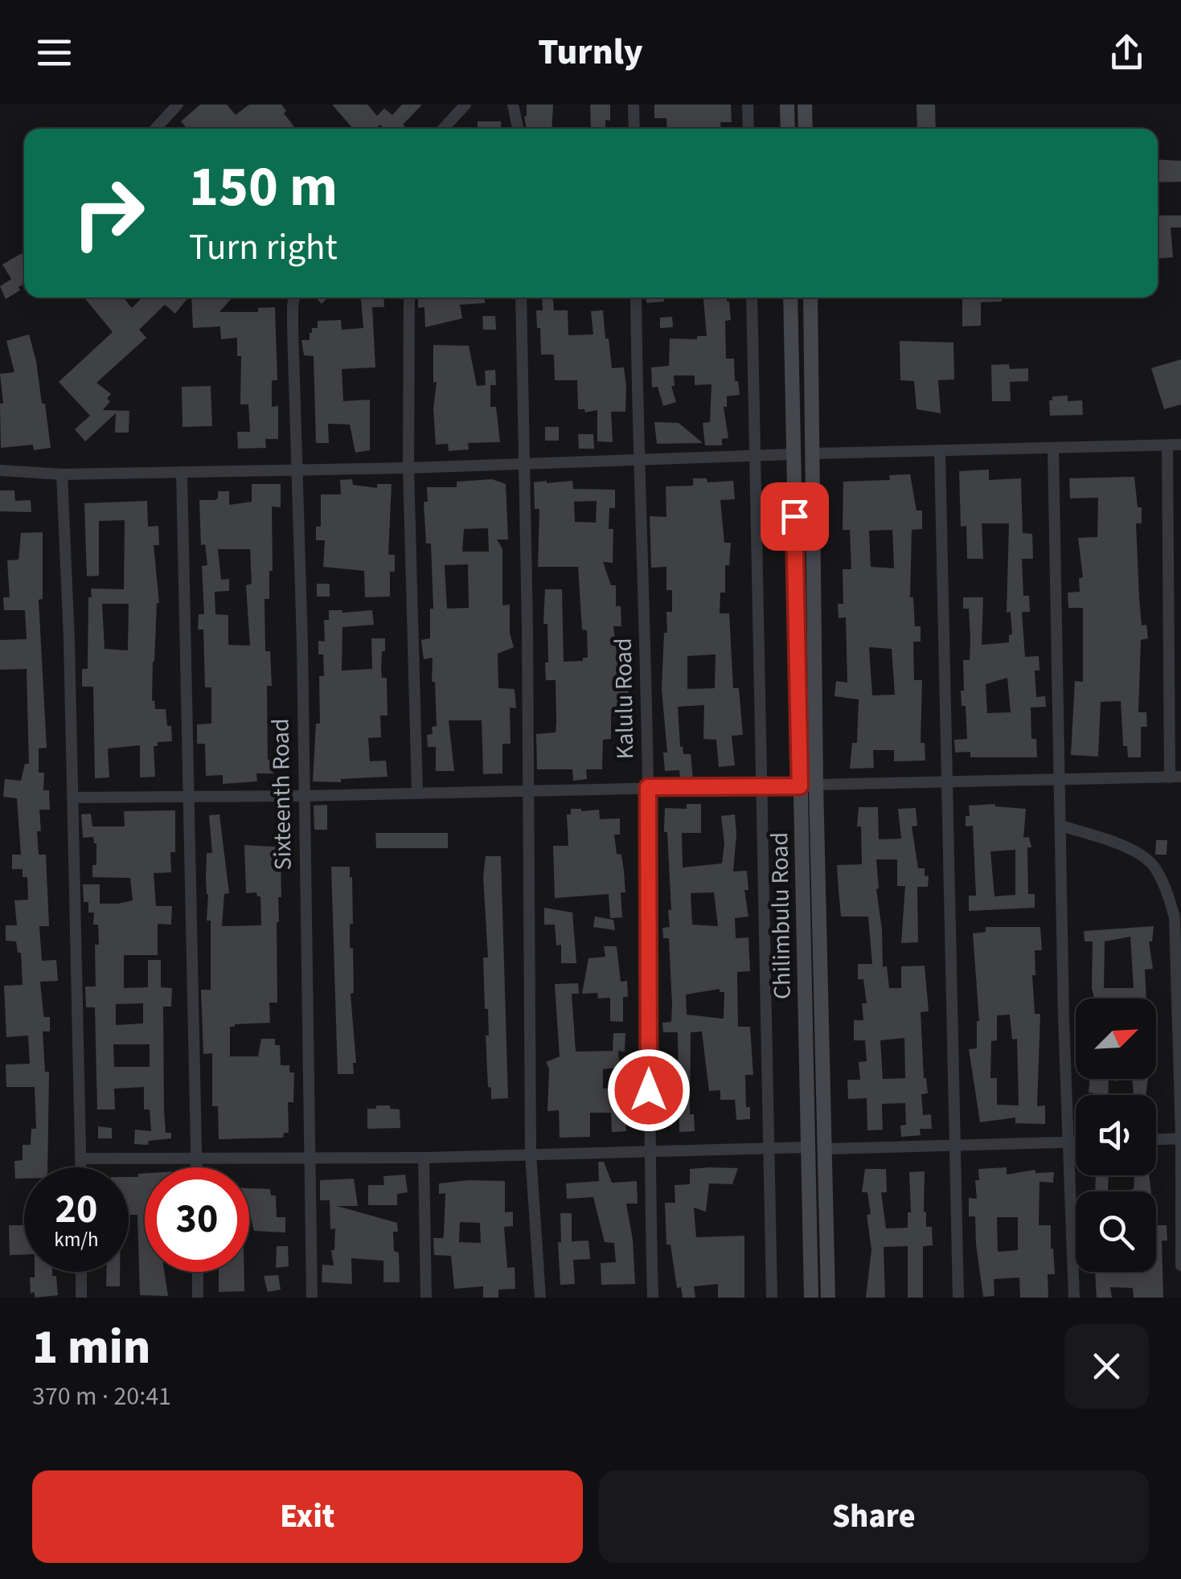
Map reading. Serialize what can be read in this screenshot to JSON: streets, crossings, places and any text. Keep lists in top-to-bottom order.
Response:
{
  "streets": {
    "main road": ["Chilimbulu Road"],
    "street": ["Kalulu Road", "Sixteenth Road"]
  },
  "north": "top right",
  "page": {
    "header": "Turnly",
    "turn": ["150 m", "Turn right"],
    "speed": "20 km/h",
    "limit": "30",
    "heading": ["1 min", "370 m · 20:41"],
    "buttons": ["Exit", "Share"]
  }
}
